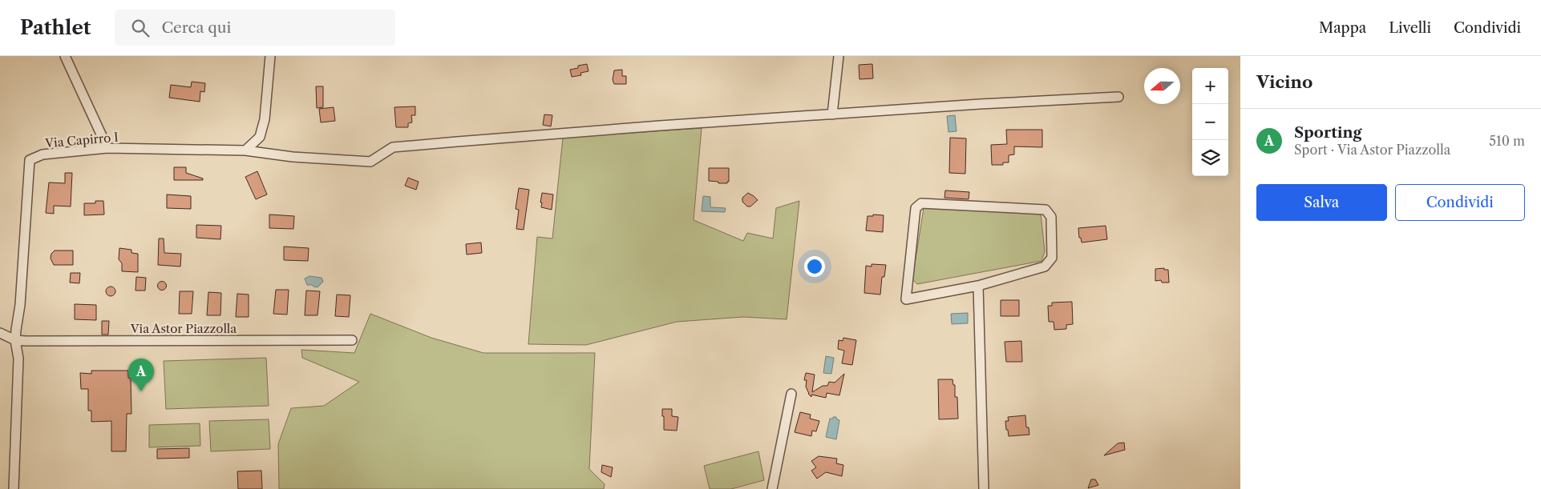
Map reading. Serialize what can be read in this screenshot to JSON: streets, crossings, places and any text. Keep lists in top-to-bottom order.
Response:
{
  "streets": {
    "street": ["Via Capirro I", "Via Astor Piazzolla"]
  },
  "crossings": [
    ["Via Capirro I", "Via Astor Piazzolla"]
  ],
  "north": "left",
  "page": {
    "header": "Pathlet",
    "search": "Cerca qui",
    "nav": ["Mappa", "Livelli", "Condividi"],
    "heading": "Vicino",
    "map_buttons": ["+", "−"],
    "list": [
      {
        "mark": "A",
        "name": "Sporting",
        "note": "Sport · Via Astor Piazzolla",
        "value": "510 m"
      }
    ],
    "buttons": ["Salva", "Condividi"],
    "pins": "A"
  }
}
